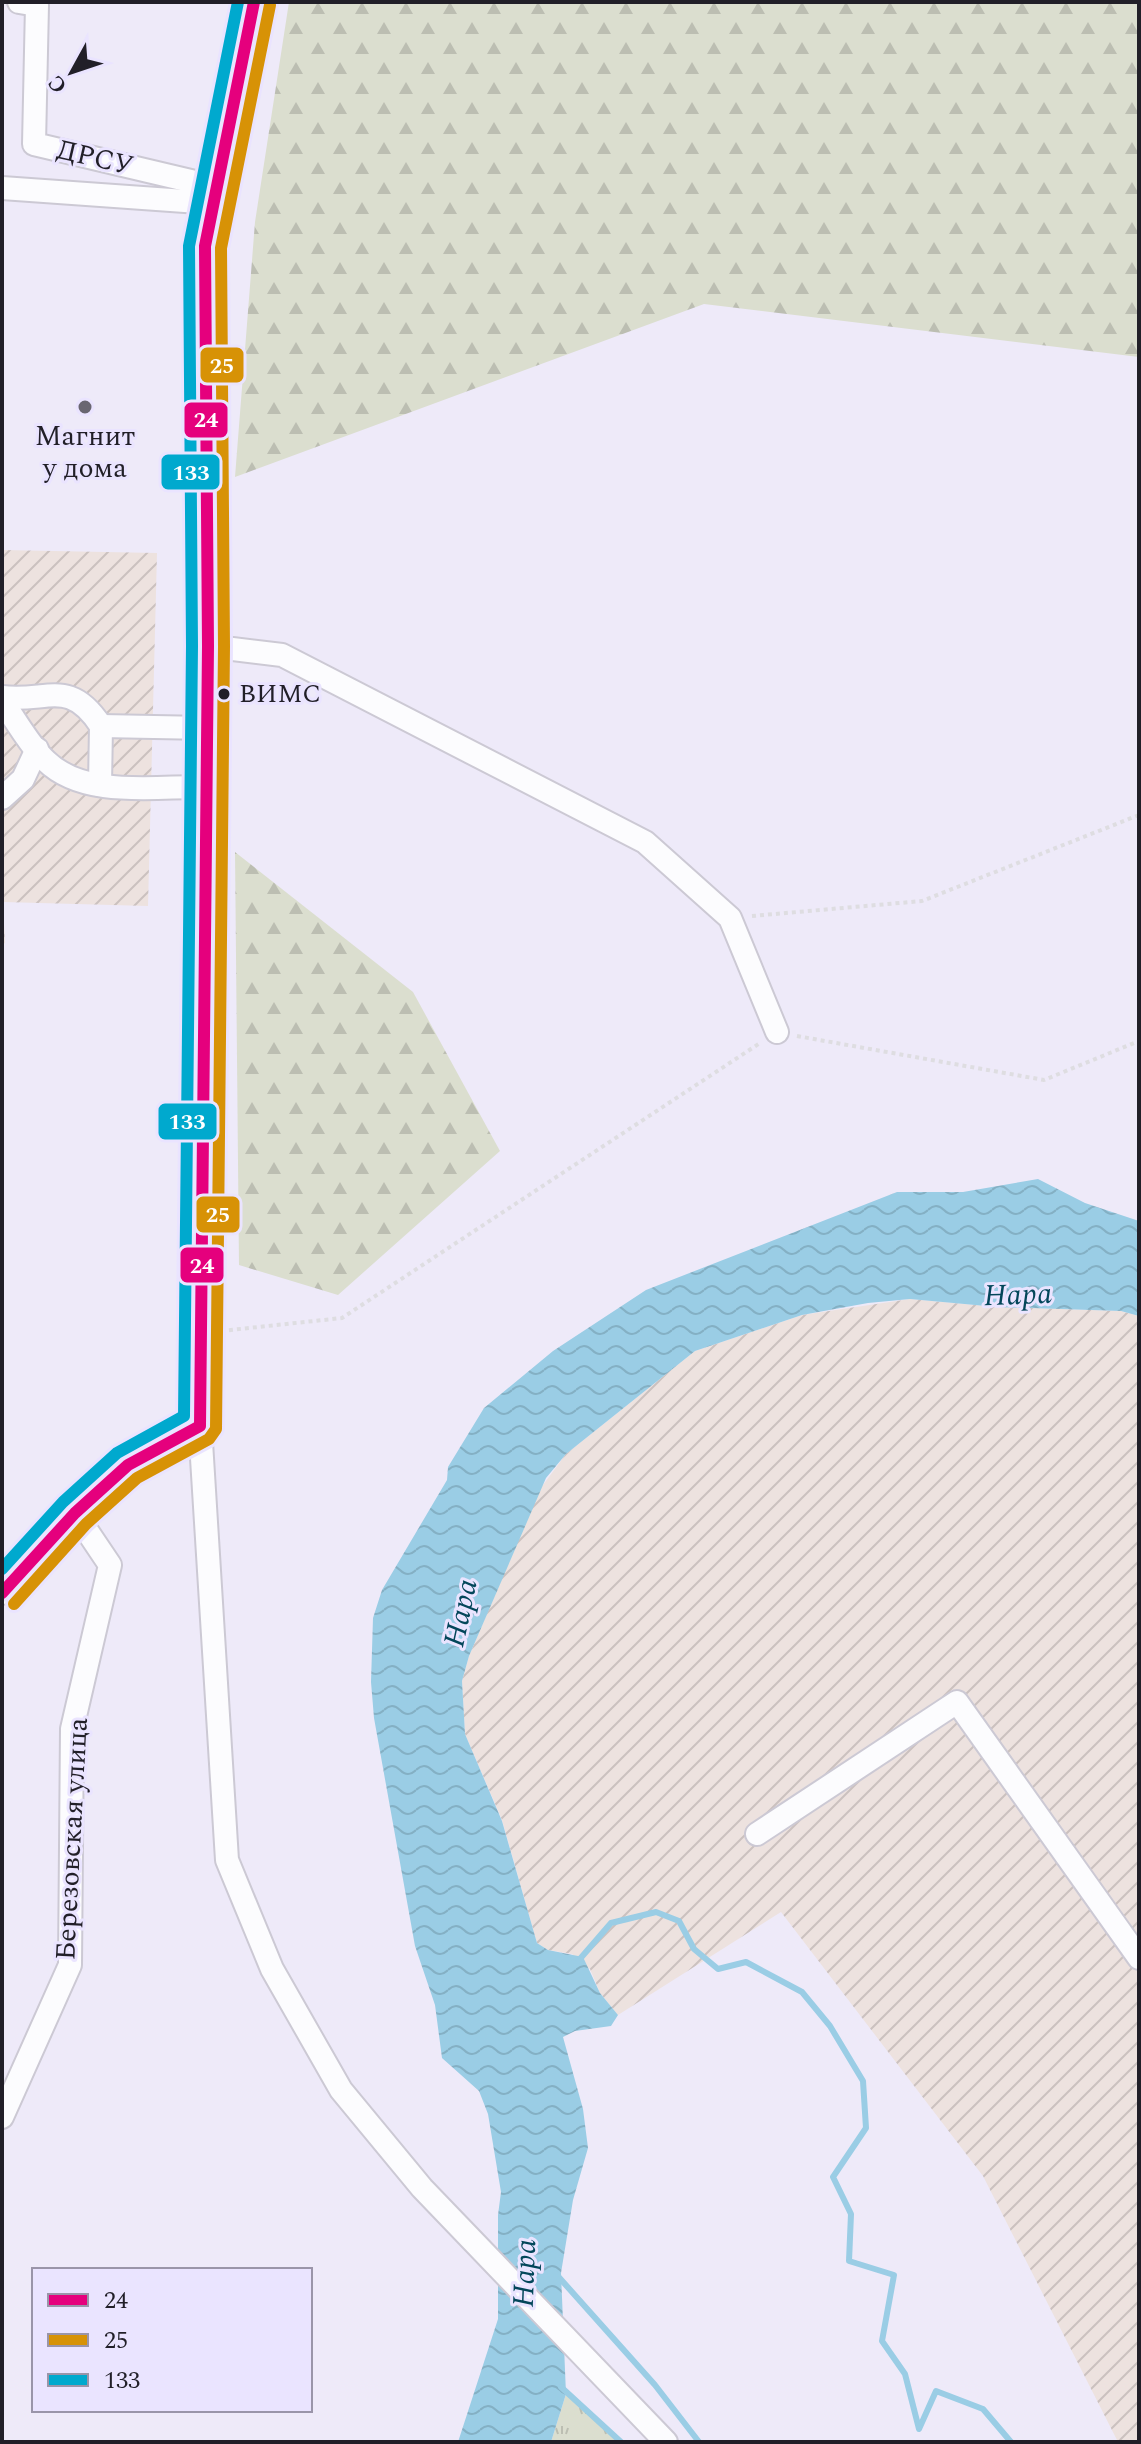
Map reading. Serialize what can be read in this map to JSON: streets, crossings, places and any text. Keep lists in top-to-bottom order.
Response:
{
  "streets": {
    "street": ["ДРСУ", "Березовская улица"]
  },
  "water": ["Нара"],
  "places": ["Магнит у дома", "ВИМС"],
  "lines": ["transit line 24", "transit line 133", "transit line 25"],
  "legend": ["24", "25", "133"],
  "north": "bottom left"
}
